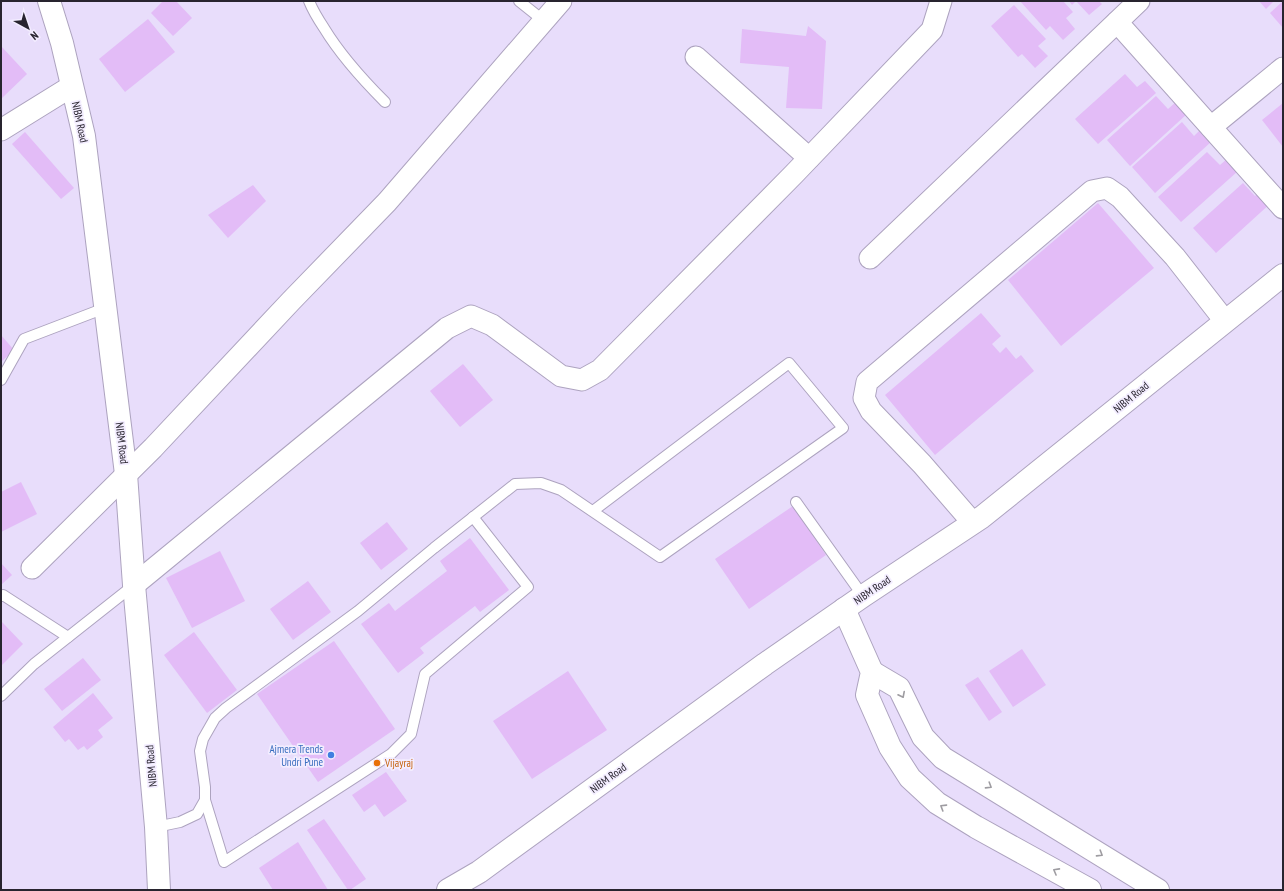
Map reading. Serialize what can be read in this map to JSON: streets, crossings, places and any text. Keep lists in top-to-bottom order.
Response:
{
  "streets": {
    "main road": ["NIBM Road"]
  },
  "places": ["Ajmera Trends Undri Pune", "Vijayraj"],
  "north": "bottom right"
}
